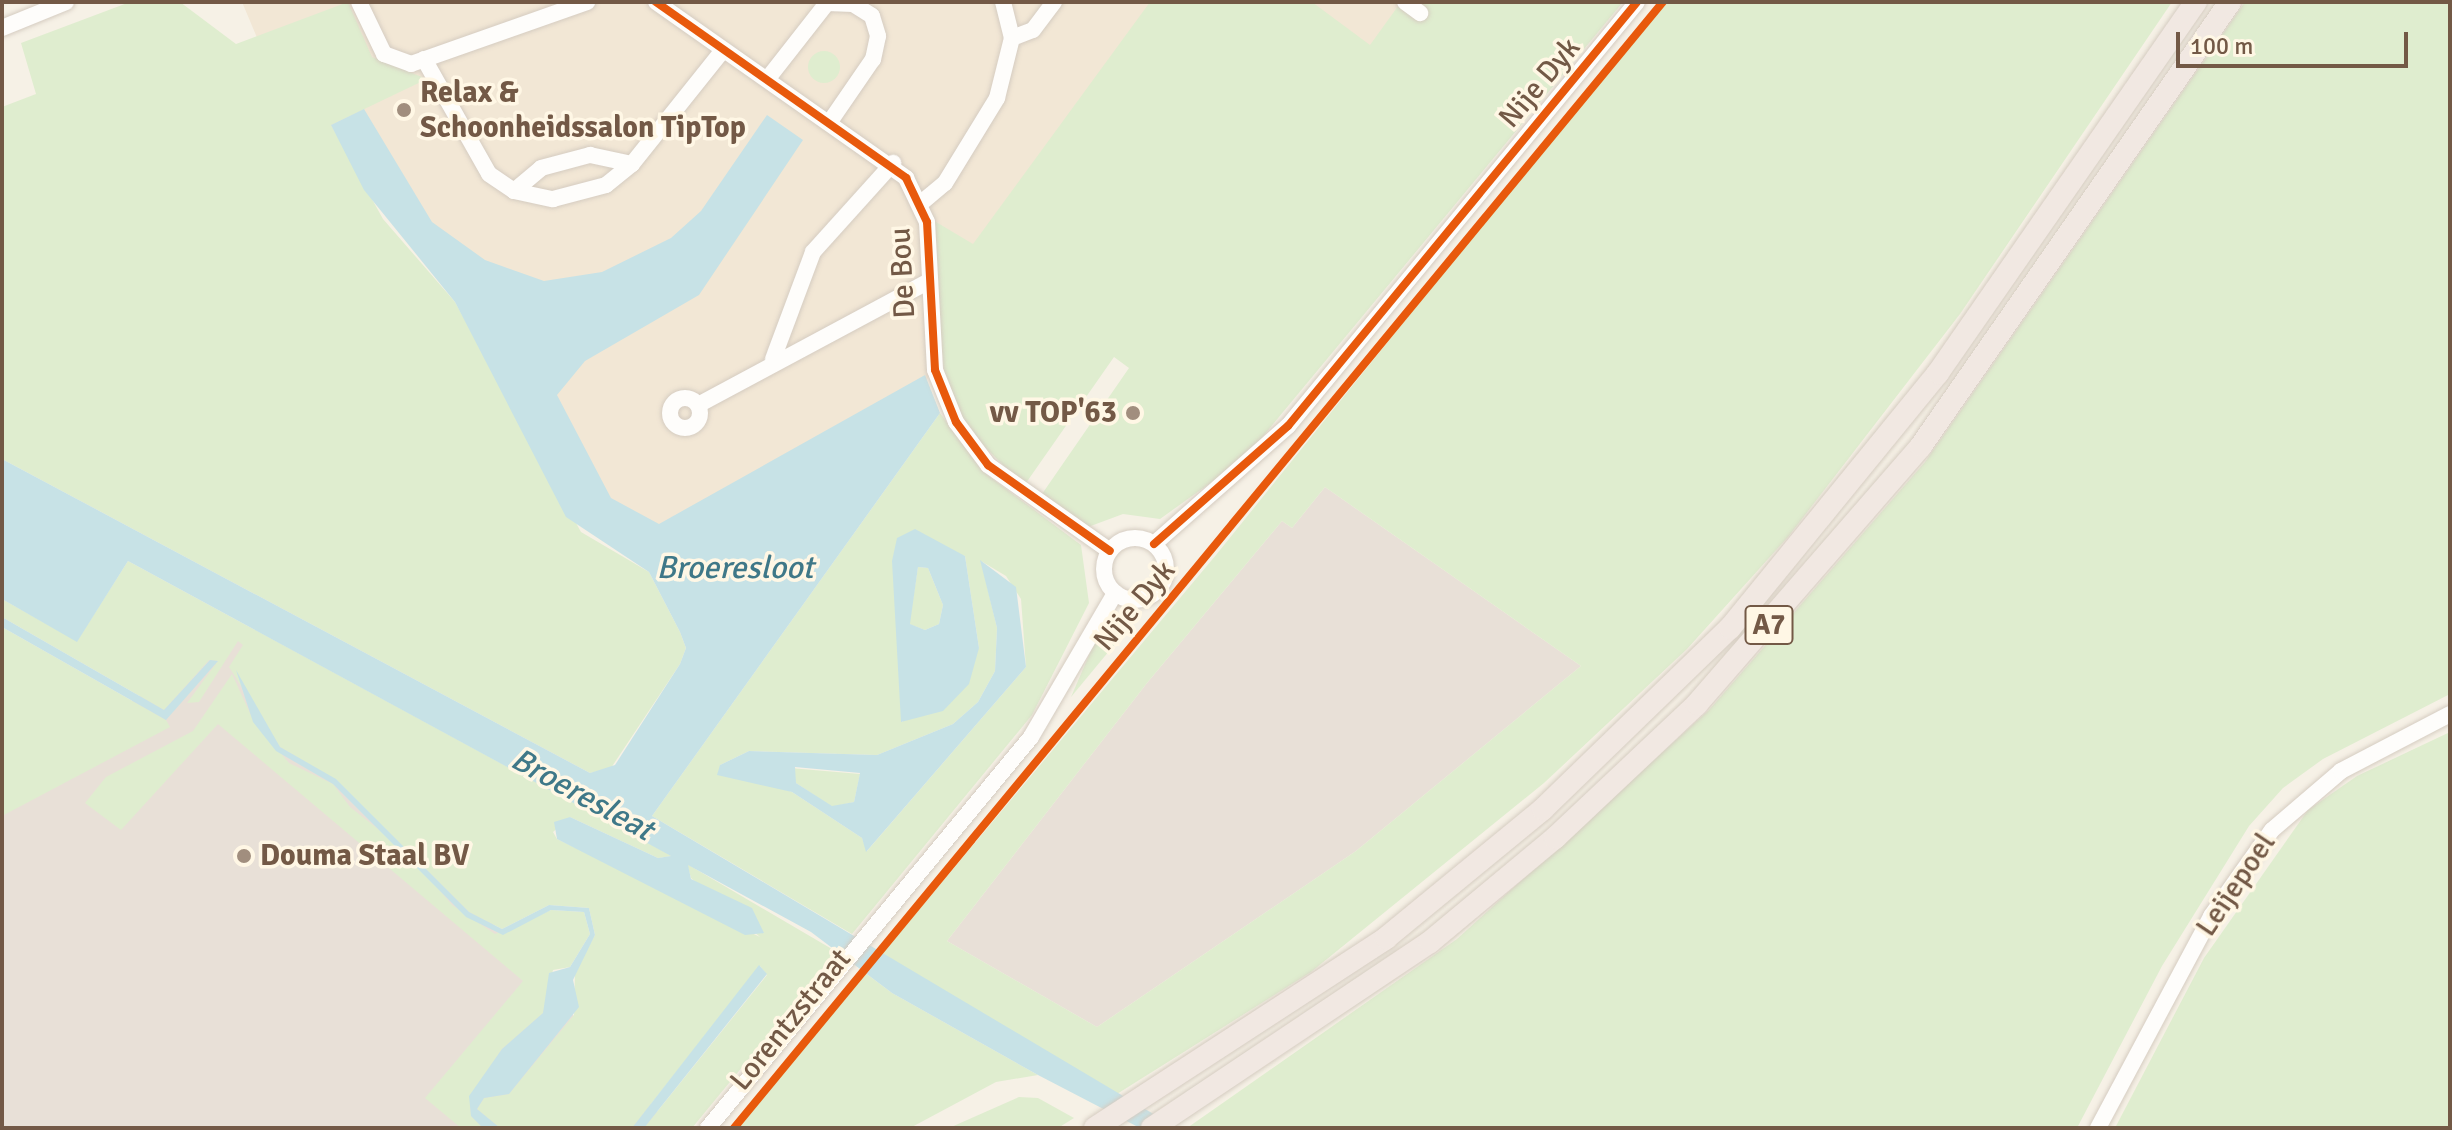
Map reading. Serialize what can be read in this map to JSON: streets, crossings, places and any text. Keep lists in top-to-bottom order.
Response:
{
  "streets": {
    "highway": ["A7"],
    "street": [
      "Nije Dyk",
      "De Bou",
      "Leijepoel",
      "Lorentzstraat"
    ]
  },
  "crossings": [
    ["Nije Dyk", "De Bou"],
    ["Nije Dyk", "Lorentzstraat"]
  ],
  "water": ["Broeresloot", "Broeresleat"],
  "places": ["Relax & Schoonheidssalon TipTop", "vv TOP'63", "Douma Staal BV"],
  "scale_bar": "100 m"
}
